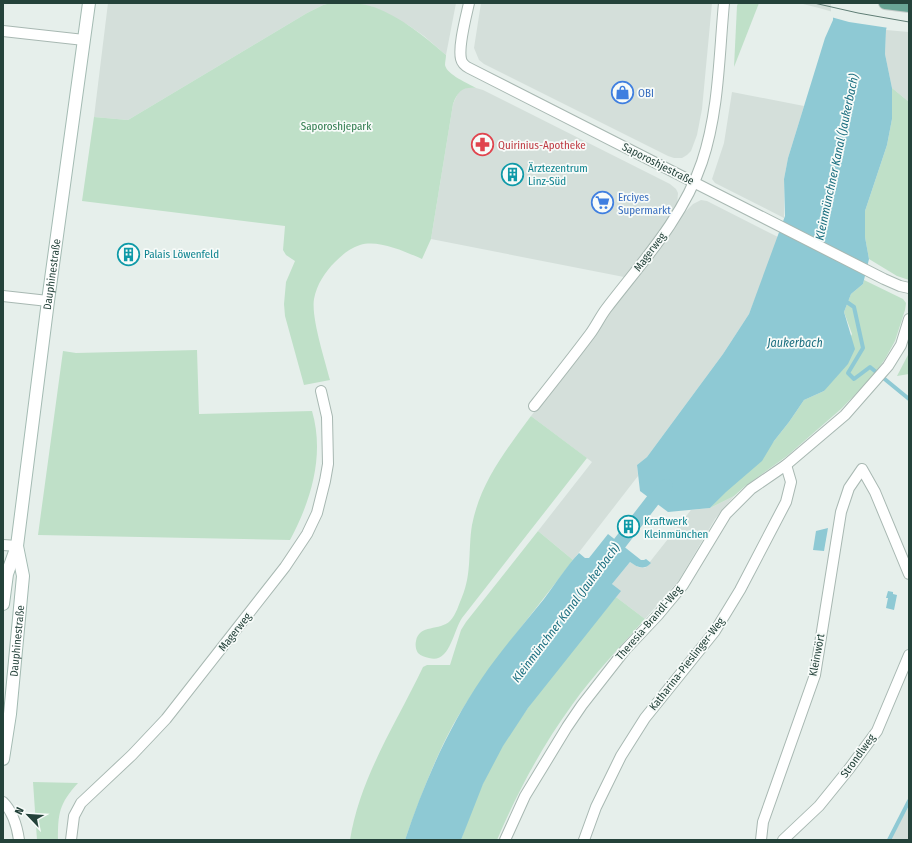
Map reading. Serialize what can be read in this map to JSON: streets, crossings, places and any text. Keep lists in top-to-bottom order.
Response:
{
  "streets": {
    "main road": ["Dauphinestraße"],
    "street": [
      "Saporoshjestraße",
      "Magerweg",
      "Theresia-Brandl-Weg",
      "Kleinwört",
      "Katharina-Pieslinger-Weg",
      "Strondlweg"
    ]
  },
  "crossings": [
    ["Saporoshjestraße", "Magerweg"],
    ["Theresia-Brandl-Weg", "Katharina-Pieslinger-Weg"]
  ],
  "water": ["Kleinmünchner Kanal (Jaukerbach)", "Jaukerbach"],
  "parks": ["Saporoshjepark"],
  "places": {
    "shop": ["OBI"],
    "pharmacy": ["Quirinius-Apotheke"],
    "building": ["Ärztezentrum Linz-Süd", "Palais Löwenfeld", "Kraftwerk Kleinmünchen"],
    "supermarket": ["Erciyes Supermarkt"]
  },
  "north": "top left"
}
